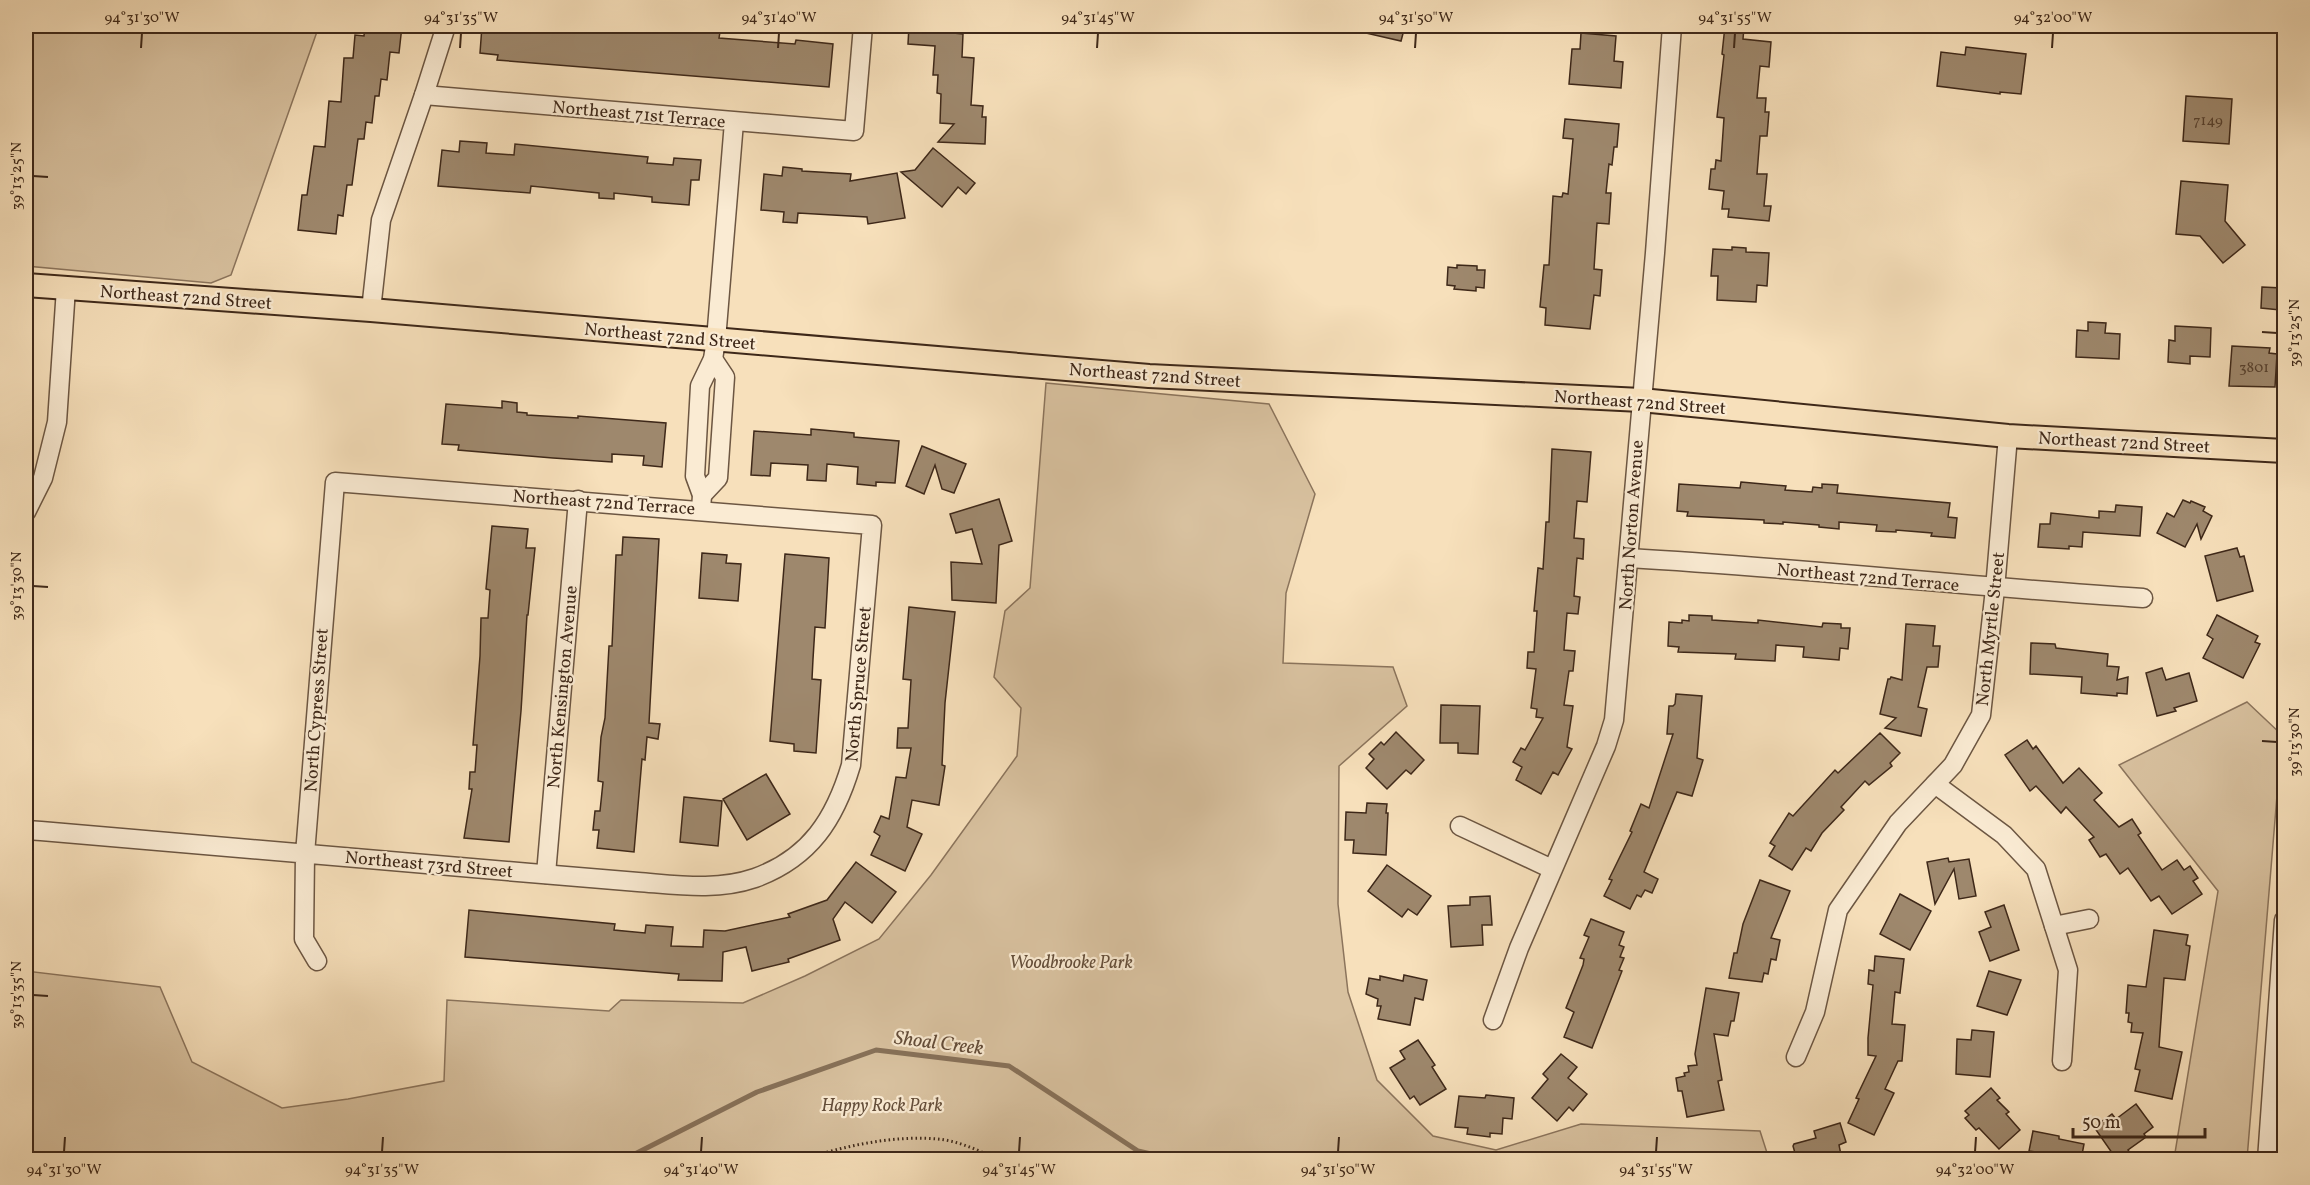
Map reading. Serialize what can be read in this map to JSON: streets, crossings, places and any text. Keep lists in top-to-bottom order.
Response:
{
  "streets": {
    "main road": ["Northeast 72nd Street"],
    "street": [
      "Northeast 71st Terrace",
      "Northeast 72nd Terrace",
      "North Norton Avenue",
      "North Myrtle Street",
      "North Spruce Street",
      "North Kensington Avenue",
      "North Cypress Street",
      "Northeast 73rd Street"
    ]
  },
  "crossings": [
    ["Northeast 72nd Street", "North Norton Avenue"],
    ["Northeast 72nd Street", "North Myrtle Street"],
    ["Northeast 72nd Terrace", "North Norton Avenue"],
    ["Northeast 72nd Terrace", "North Myrtle Street"],
    ["Northeast 72nd Terrace", "North Spruce Street"],
    ["Northeast 72nd Terrace", "North Kensington Avenue"],
    ["Northeast 72nd Terrace", "North Cypress Street"],
    ["North Spruce Street", "Northeast 73rd Street"],
    ["North Kensington Avenue", "Northeast 73rd Street"],
    ["North Cypress Street", "Northeast 73rd Street"]
  ],
  "water": ["Shoal Creek"],
  "parks": ["Woodbrooke Park", "Happy Rock Park"],
  "house_numbers": ["7149", "3801"],
  "scale_bar": "50 m",
  "coordinates": [
    "94°31'30\"W",
    "94°31'35\"W",
    "94°31'40\"W",
    "94°31'45\"W",
    "94°31'50\"W",
    "94°31'55\"W",
    "94°32'00\"W",
    "39°13'25\"N",
    "39°13'30\"N",
    "39°13'35\"N"
  ]
}
